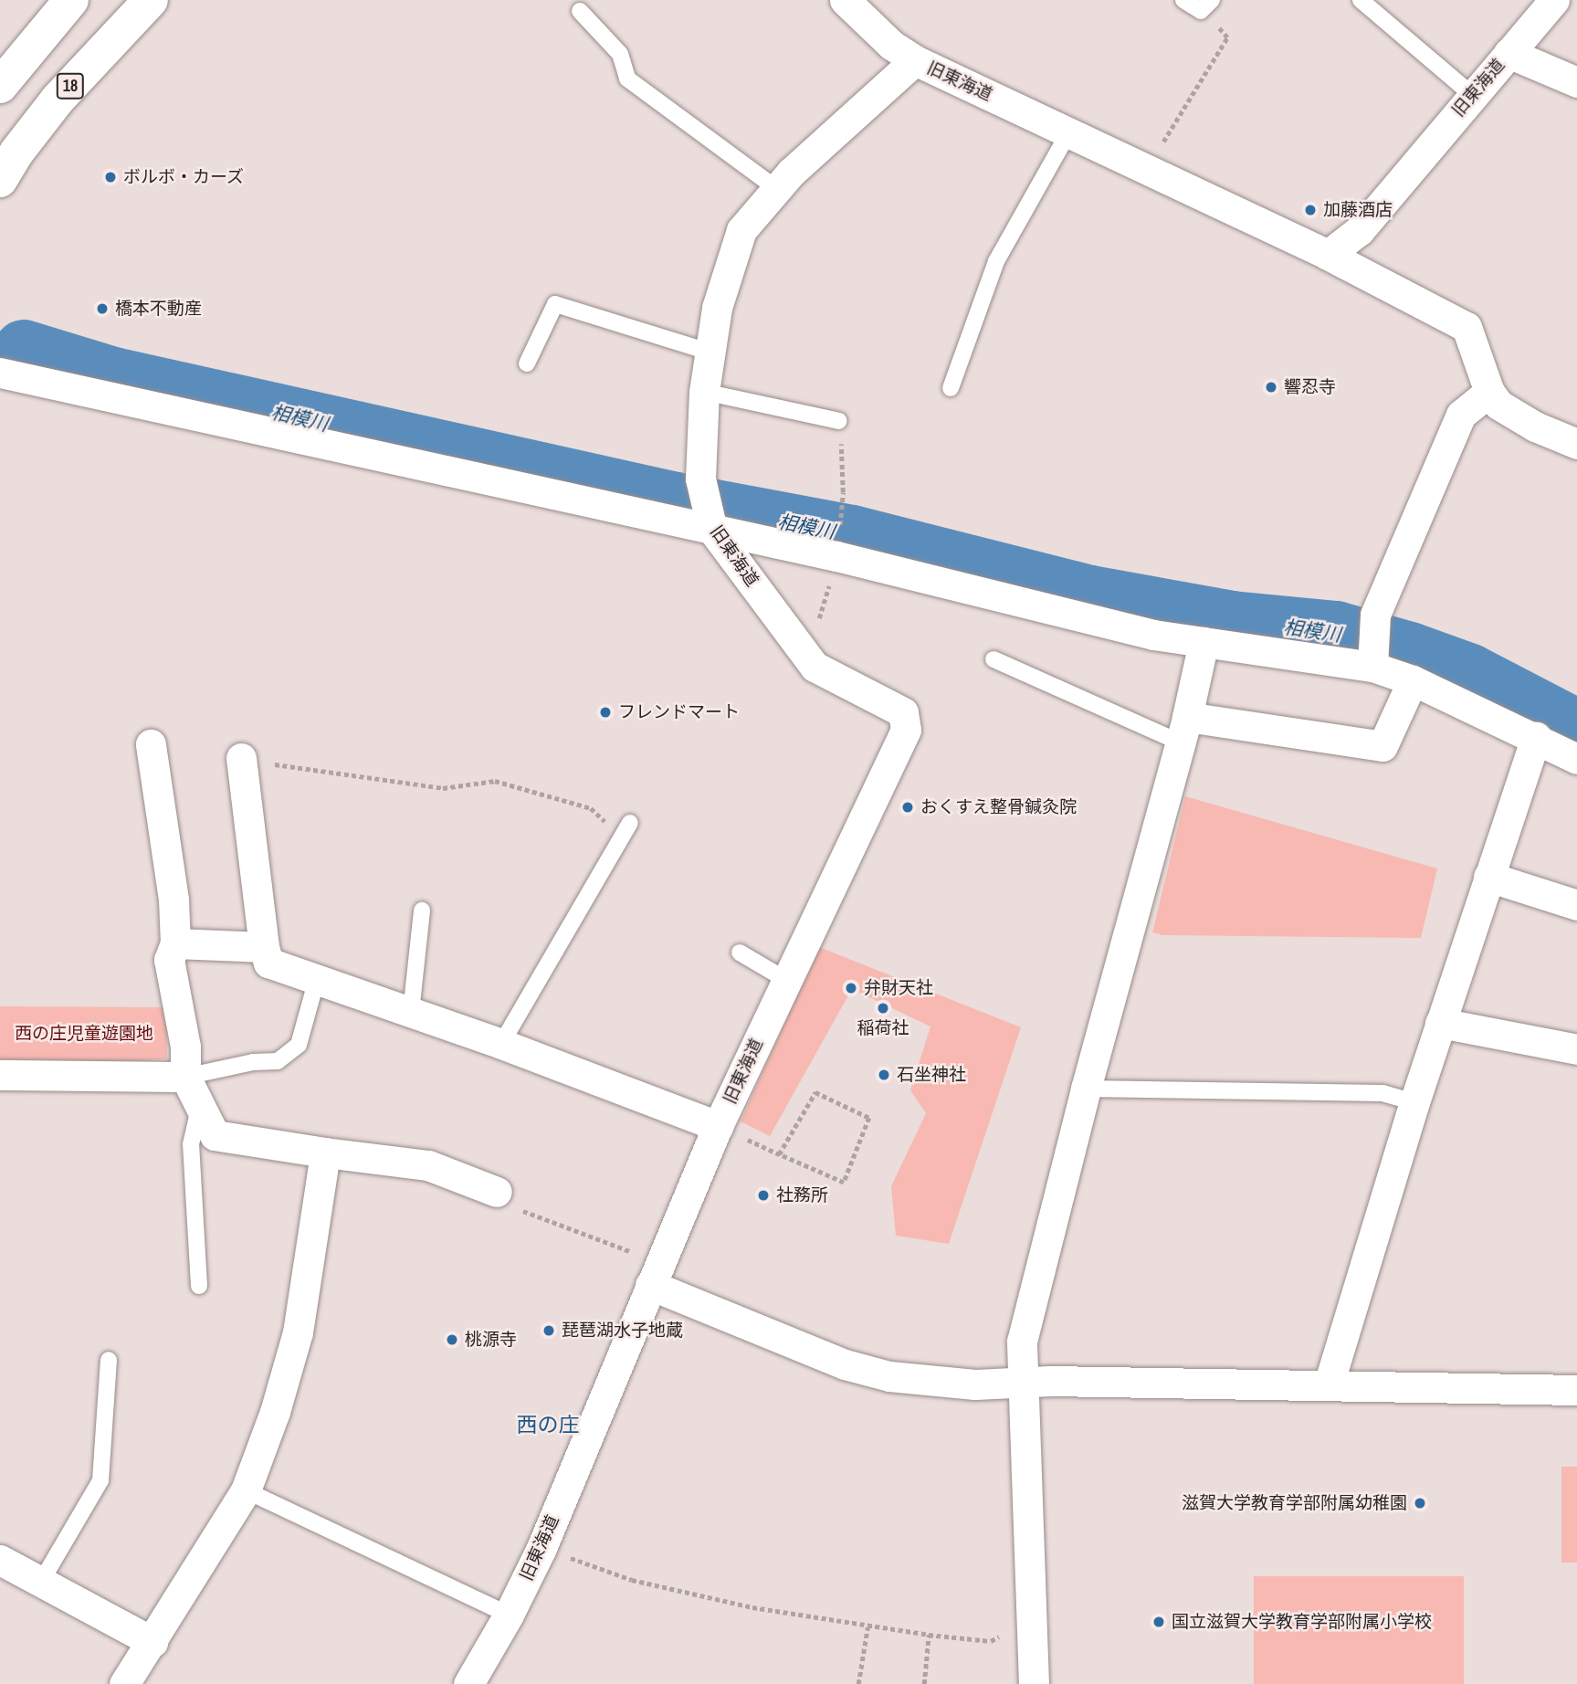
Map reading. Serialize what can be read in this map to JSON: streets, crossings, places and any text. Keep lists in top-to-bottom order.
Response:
{
  "streets": {
    "main road": ["18"],
    "street": ["旧東海道"]
  },
  "districts": ["西の庄"],
  "water": ["相模川"],
  "parks": ["西の庄児童遊園地"],
  "places": [
    "ボルボ・カーズ",
    "加藤酒店",
    "橋本不動産",
    "響忍寺",
    "フレンドマート",
    "おくすえ整骨鍼灸院",
    "弁財天社",
    "稲荷社",
    "石坐神社",
    "社務所",
    "琵琶湖水子地蔵",
    "桃源寺",
    "滋賀大学教育学部附属幼稚園",
    "国立滋賀大学教育学部附属小学校"
  ]
}
